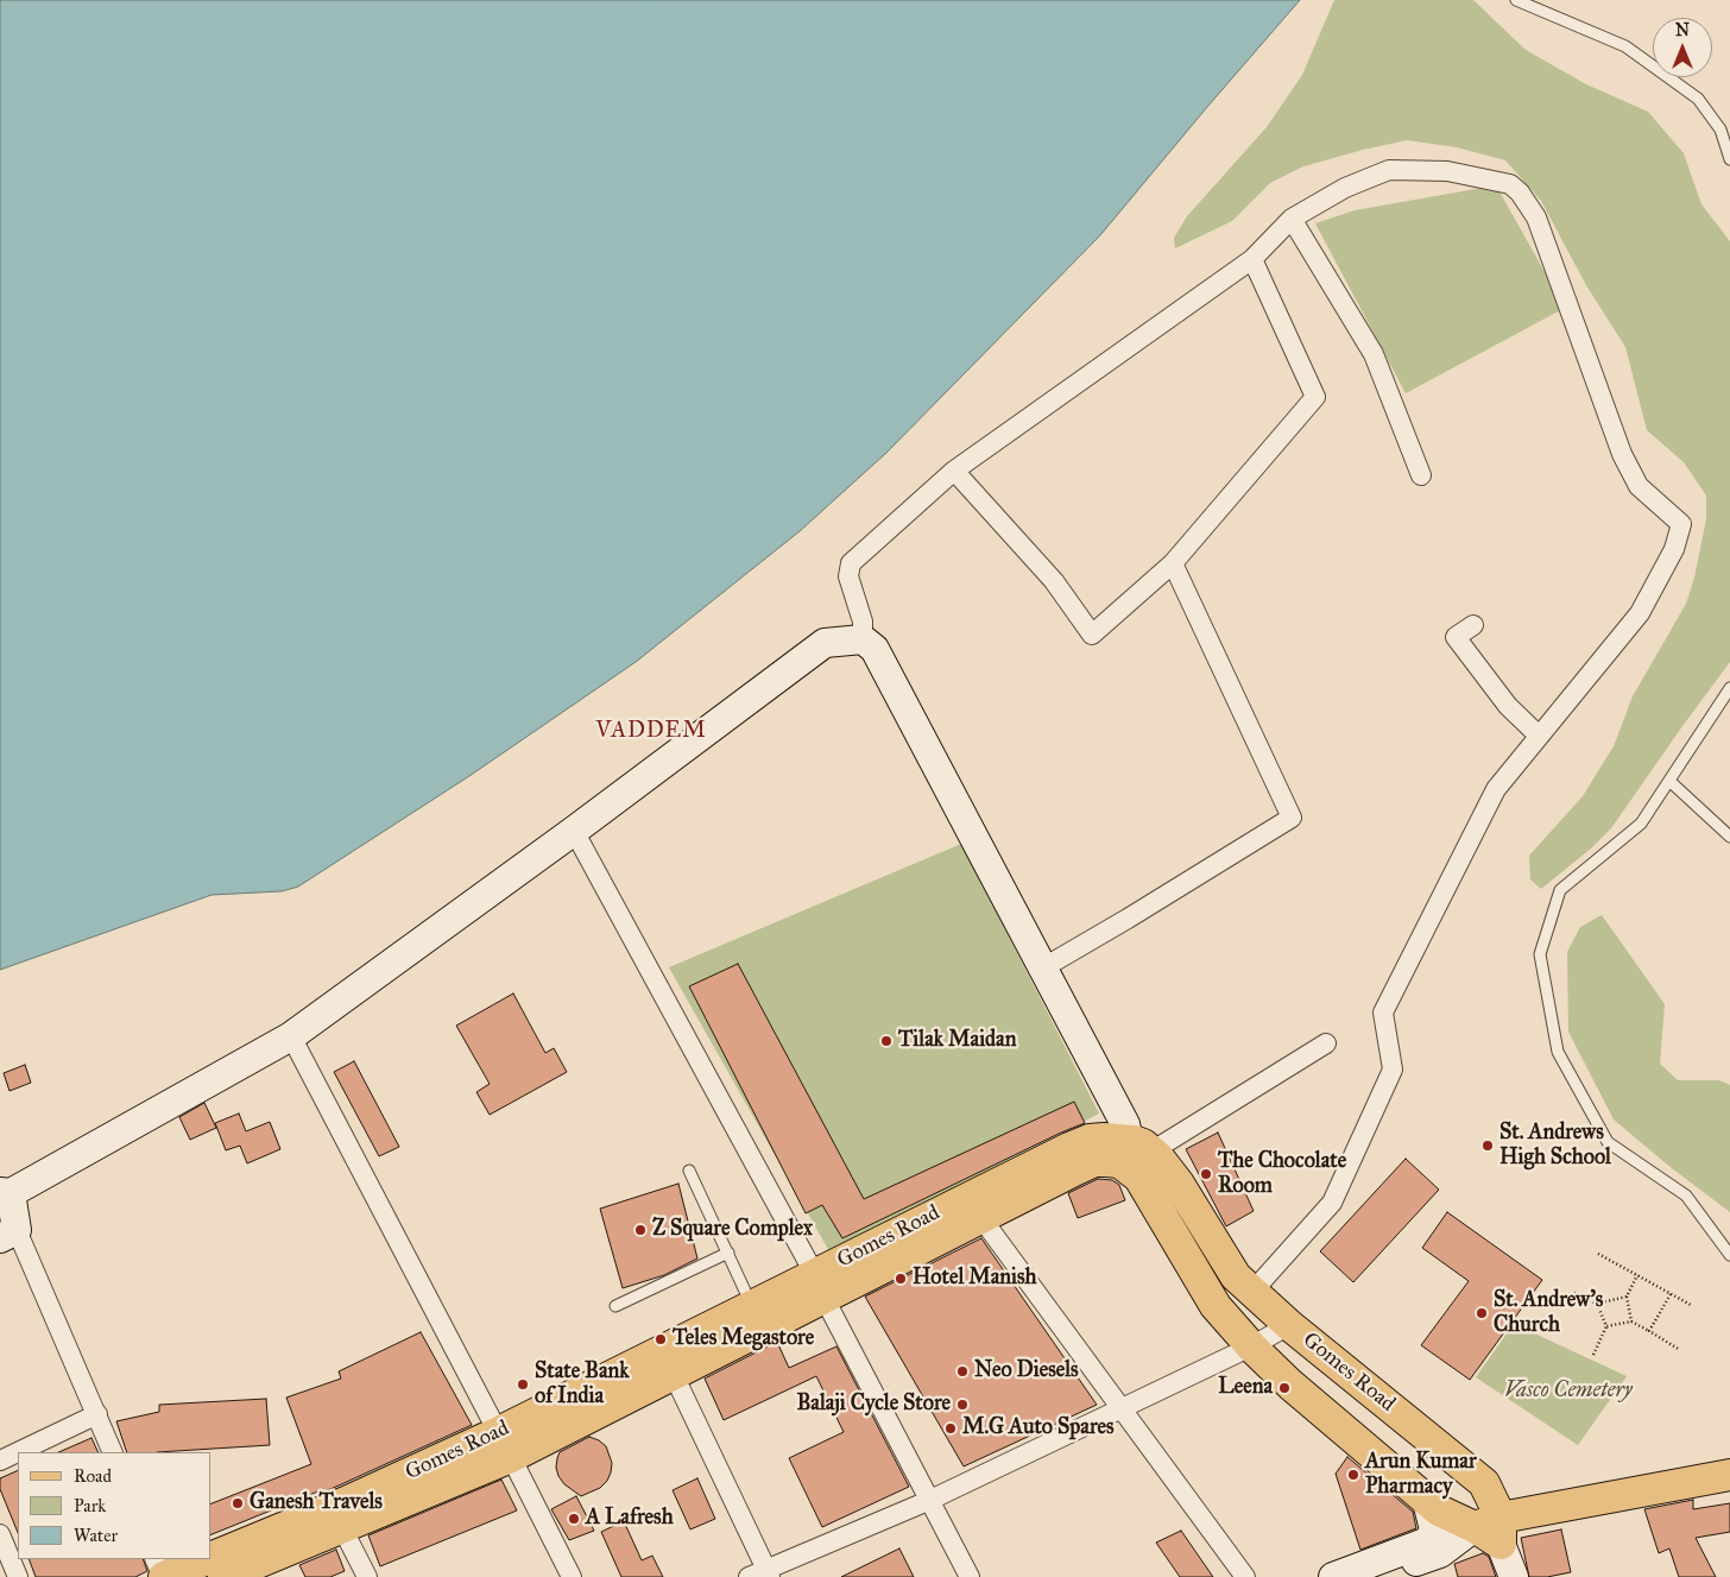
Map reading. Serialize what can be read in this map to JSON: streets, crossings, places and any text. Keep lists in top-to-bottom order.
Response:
{
  "streets": {
    "main road": ["Gomes Road"]
  },
  "districts": ["VADDEM"],
  "parks": ["Vasco Cemetery"],
  "places": [
    "Tilak Maidan",
    "St. Andrews High School",
    "The Chocolate Room",
    "Z Square Complex",
    "Hotel Manish",
    "St. Andrew's Church",
    "Teles Megastore",
    "Neo Diesels",
    "State Bank of India",
    "Leena",
    "Balaji Cycle Store",
    "M.G Auto Spares",
    "Arun Kumar Pharmacy",
    "Ganesh Travels",
    "A Lafresh"
  ],
  "legend": ["Road", "Park", "Water"],
  "north": "top"
}
